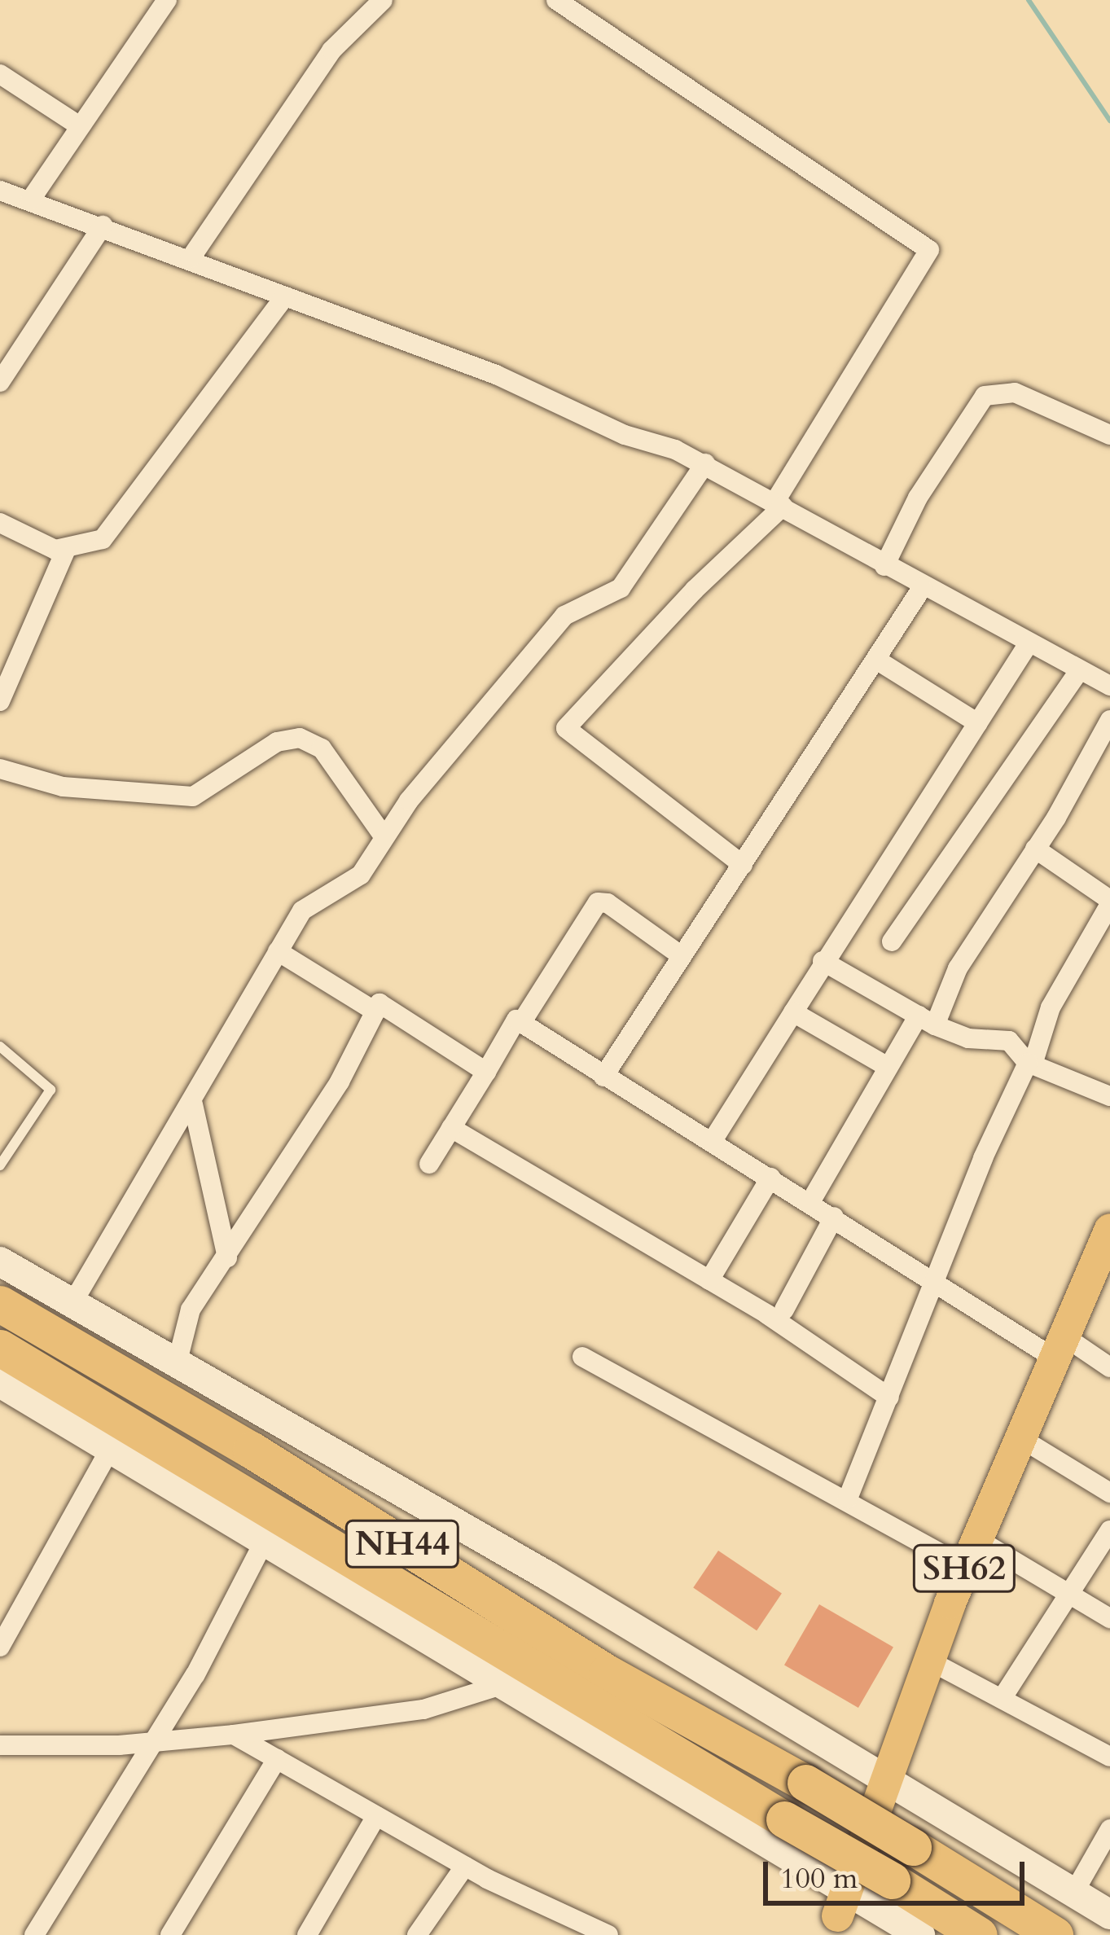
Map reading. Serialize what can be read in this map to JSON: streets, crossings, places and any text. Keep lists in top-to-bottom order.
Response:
{
  "streets": {
    "highway": ["NH44"],
    "main road": ["SH62"]
  },
  "scale_bar": "100 m"
}
